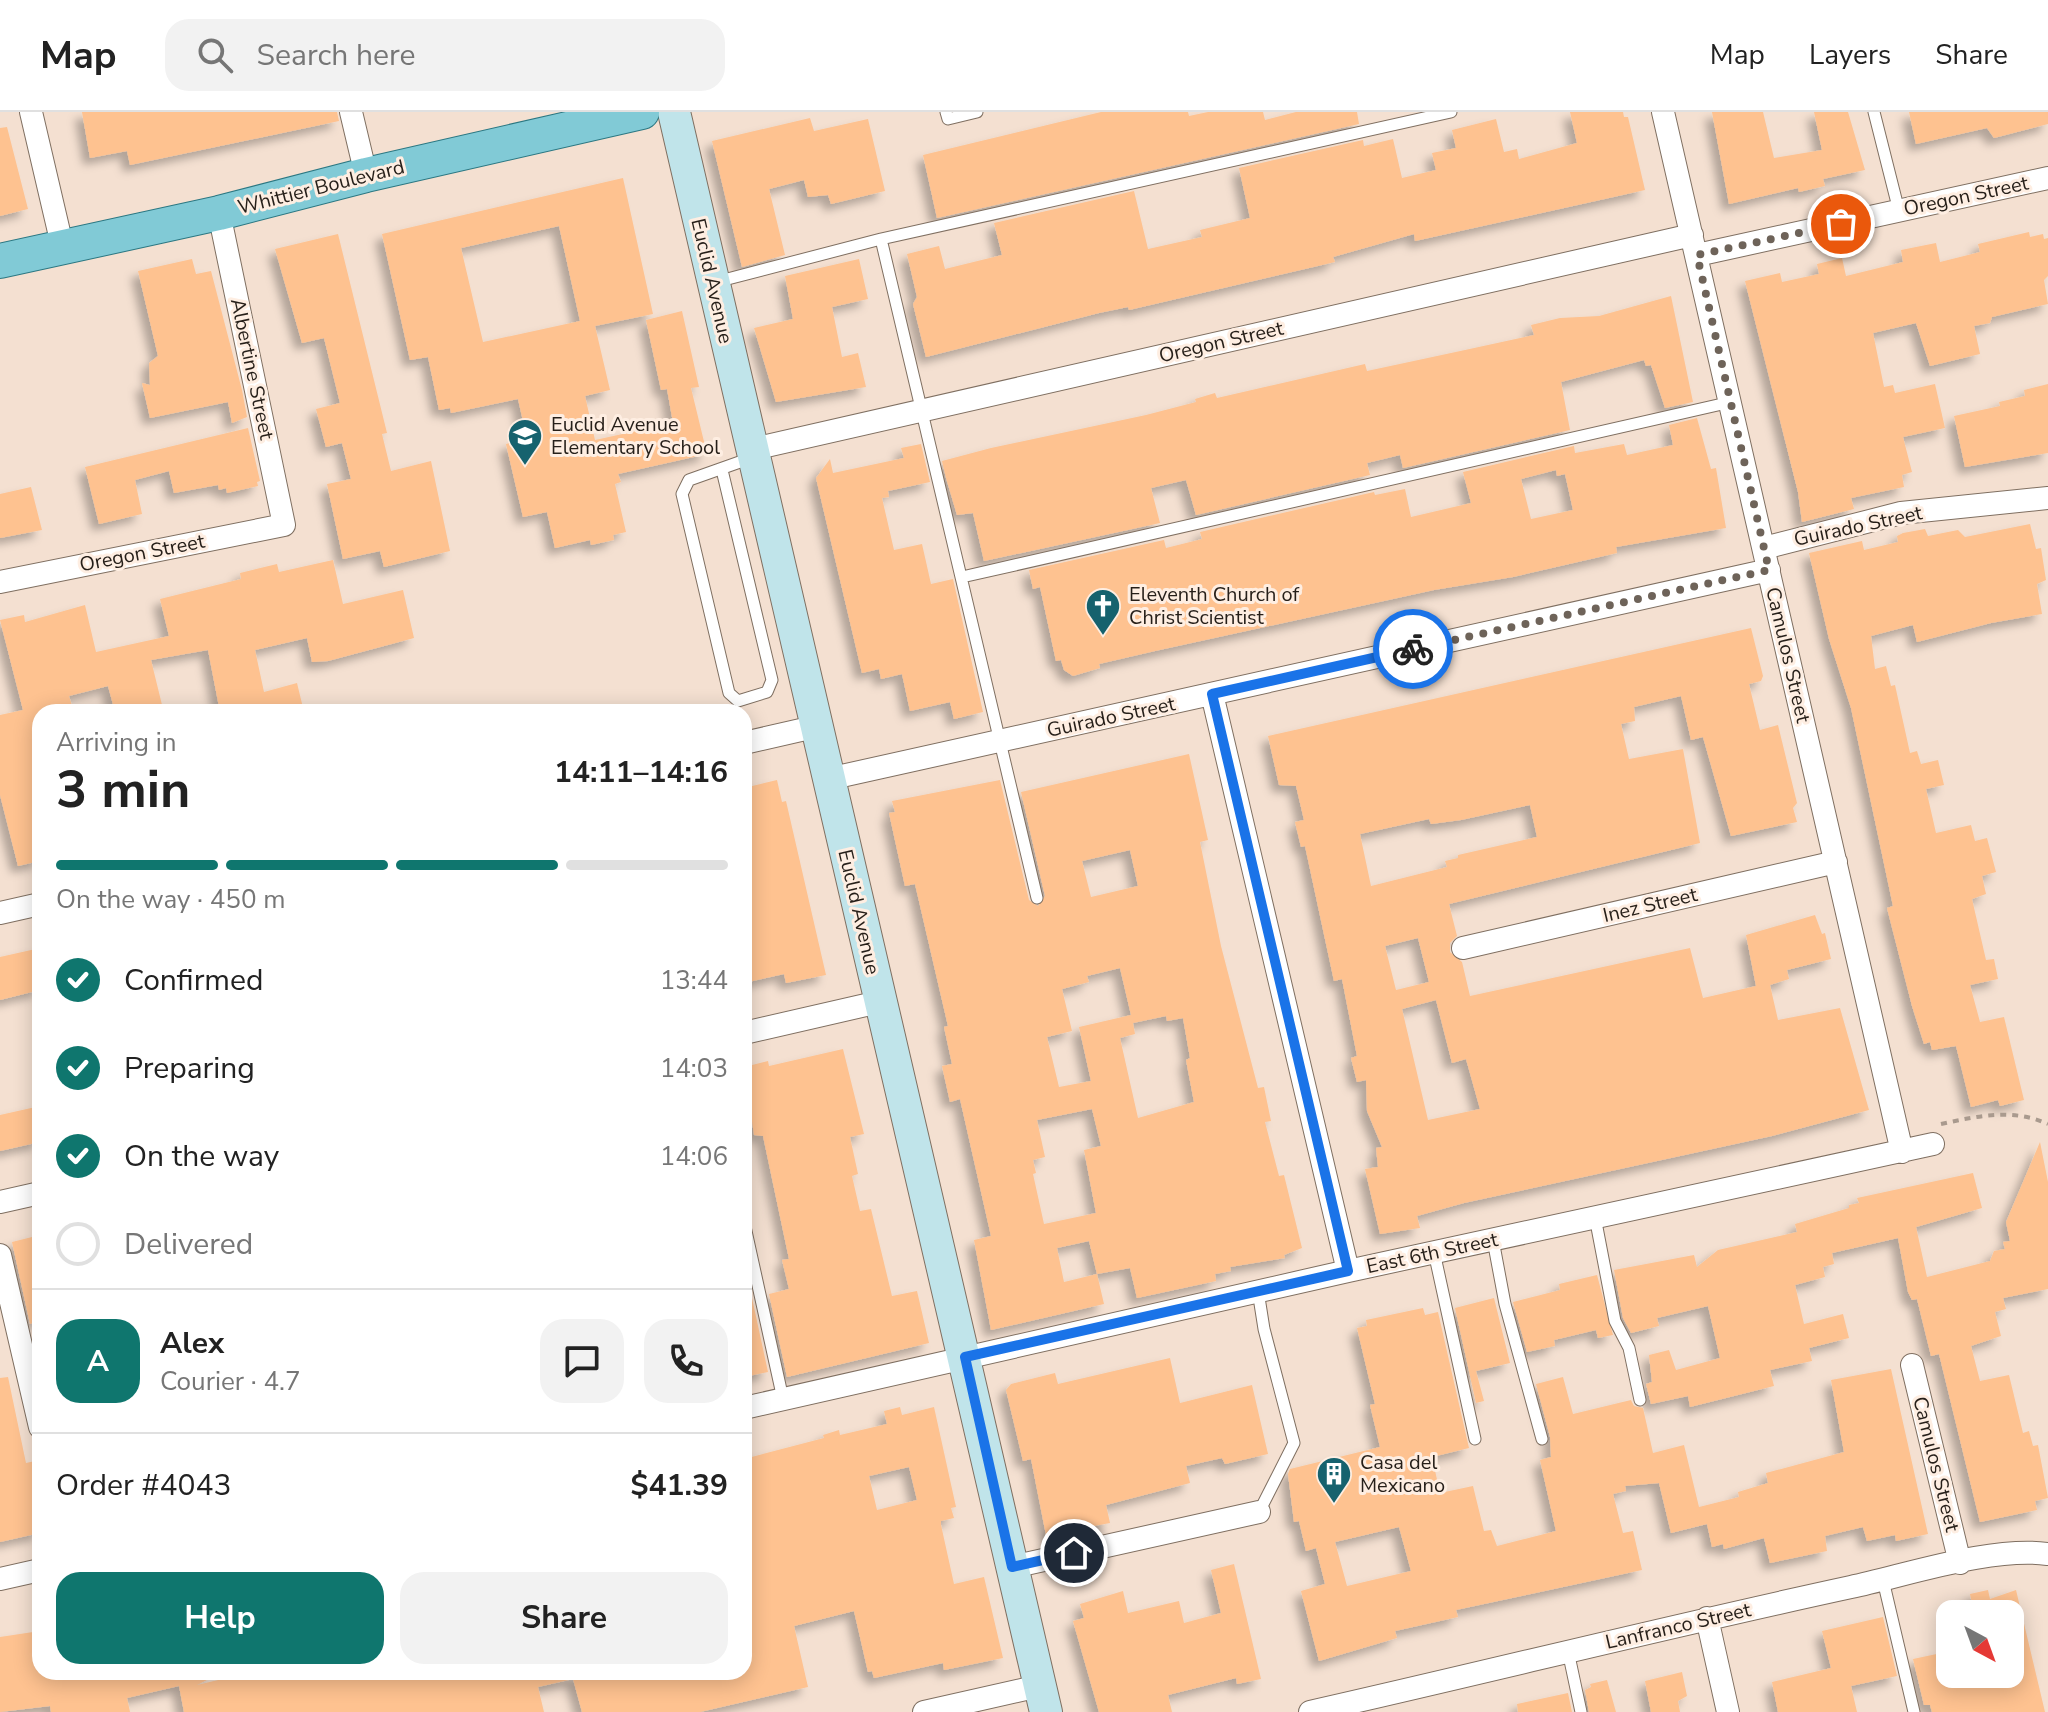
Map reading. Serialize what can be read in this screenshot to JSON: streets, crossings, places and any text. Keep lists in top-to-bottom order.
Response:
{
  "streets": {
    "main road": ["Whittier Boulevard"],
    "street": [
      "Oregon Street",
      "Euclid Avenue",
      "Albertine Street",
      "Guirado Street",
      "Camulos Street",
      "Inez Street",
      "East 6th Street",
      "Lanfranco Street"
    ]
  },
  "crossings": [
    ["Whittier Boulevard", "Albertine Street"],
    ["Oregon Street", "Euclid Avenue"],
    ["Oregon Street", "Albertine Street"],
    ["Oregon Street", "Camulos Street"],
    ["Euclid Avenue", "Guirado Street"],
    ["Euclid Avenue", "East 6th Street"],
    ["Guirado Street", "Camulos Street"],
    ["Camulos Street", "Inez Street"],
    ["Camulos Street", "East 6th Street"],
    ["Camulos Street", "Lanfranco Street"]
  ],
  "places": {
    "school or university": ["Euclid Avenue Elementary School"],
    "church": ["Eleventh Church of Christ Scientist"],
    "building": ["Casa del Mexicano"]
  },
  "north": "bottom right",
  "page": {
    "header": "Map",
    "search": "Search here",
    "nav": ["Map", "Layers", "Share"],
    "heading": ["3 min", "Arriving in", "14:11–14:16"],
    "panel": [
      "Alex",
      "Courier · 4.7",
      "Order #4043",
      "$41.39"
    ],
    "bar": "On the way · 450 m",
    "list": [
      ["Confirmed", "13:44"],
      ["Preparing", "14:03"],
      ["On the way", "14:06"],
      "Delivered"
    ],
    "round": "A",
    "buttons": ["Help", "Share"]
  }
}
